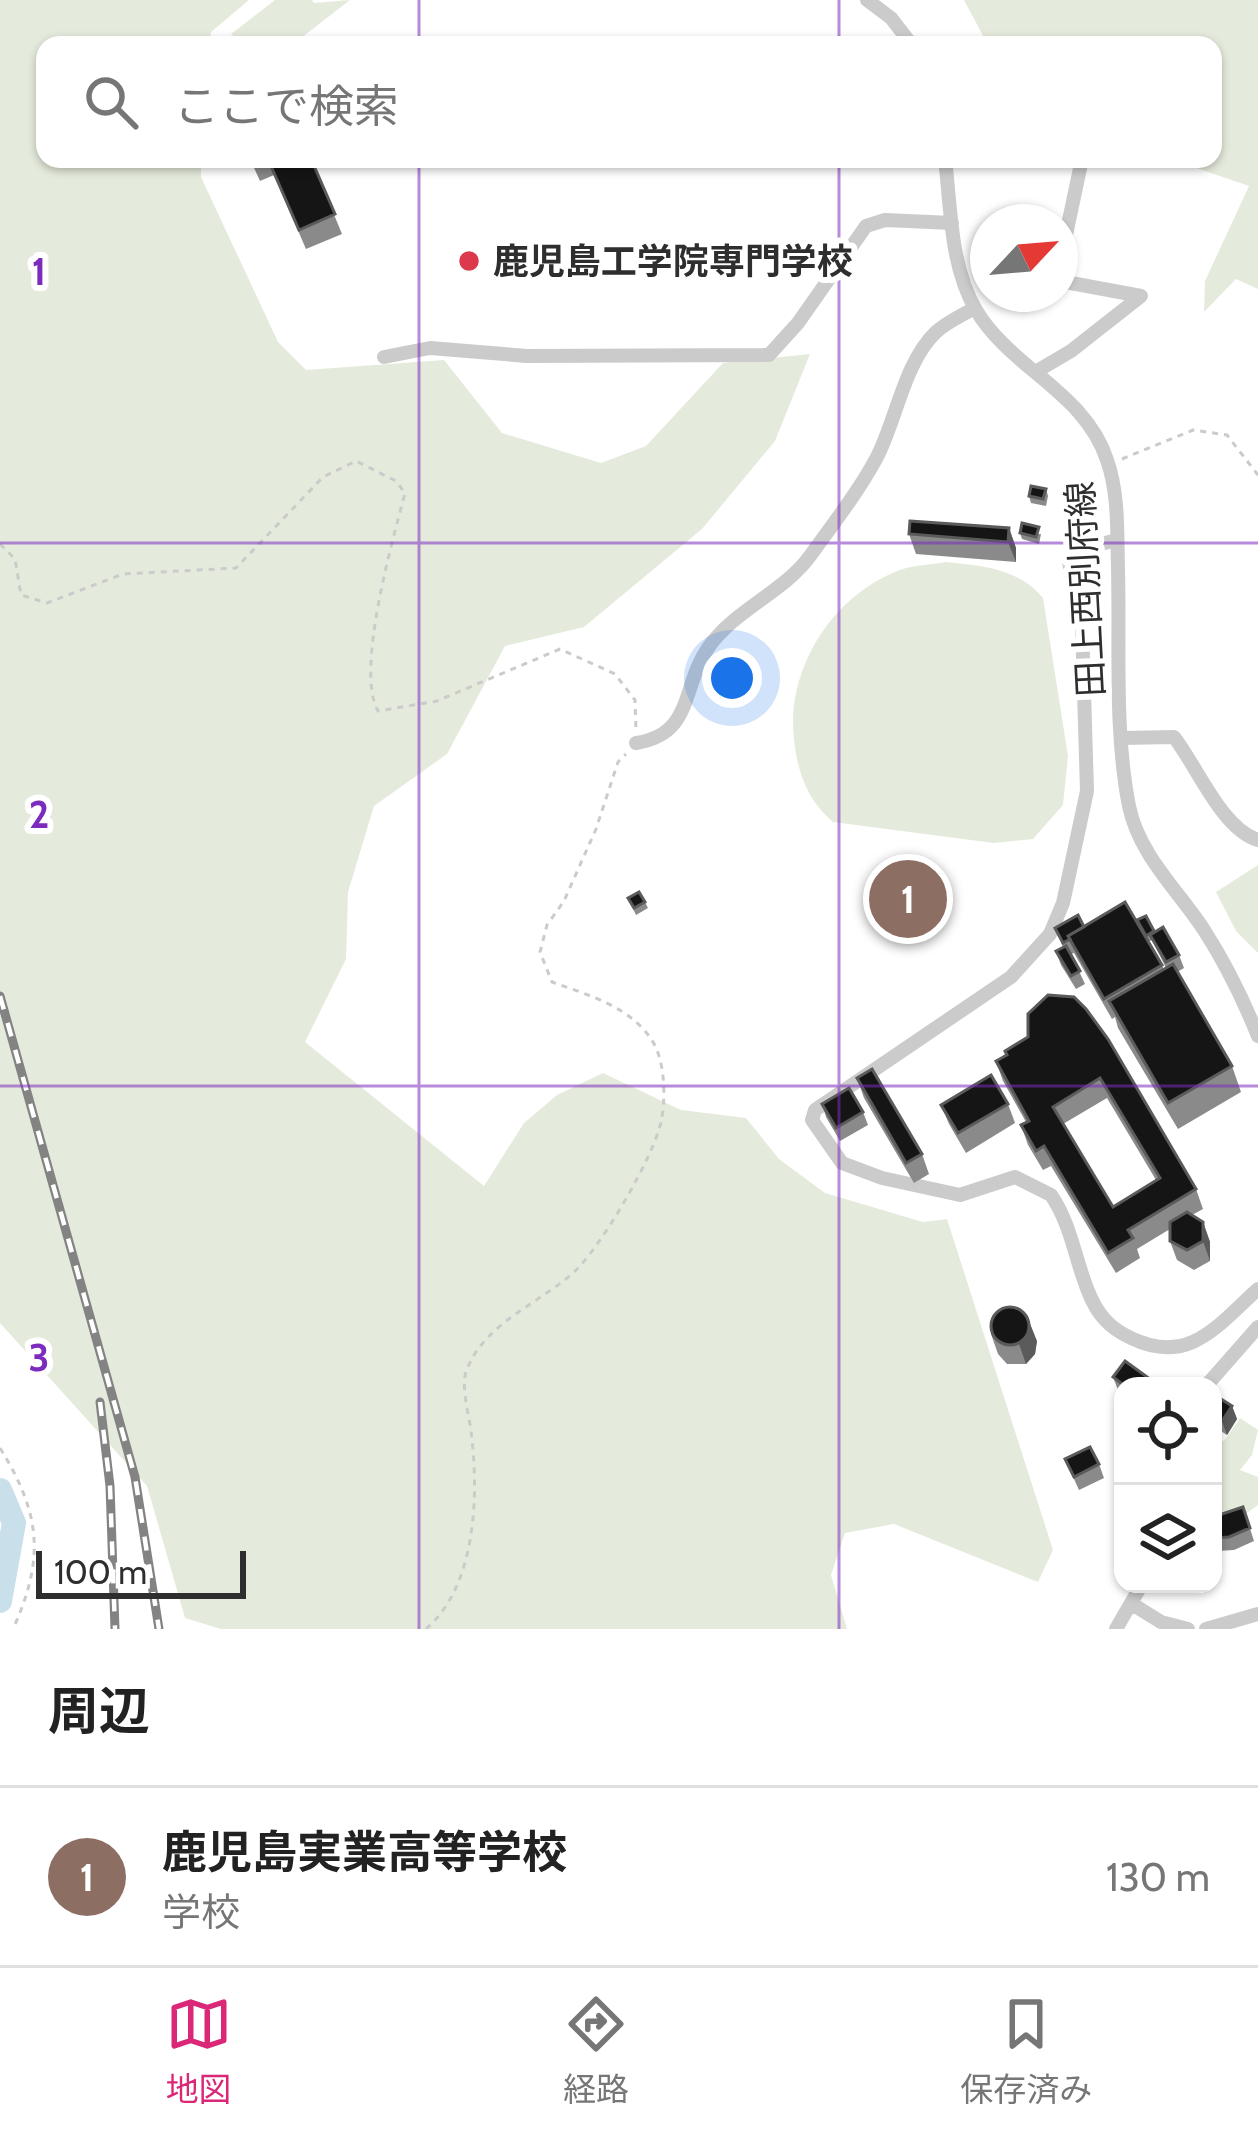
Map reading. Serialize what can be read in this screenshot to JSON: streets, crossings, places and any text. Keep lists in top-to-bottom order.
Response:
{
  "streets": {
    "street": ["田上西別府線"]
  },
  "places": ["鹿児島工学院専門学校"],
  "scale_bar": "100 m",
  "north": "top right",
  "page": {
    "search": "ここで検索",
    "pins": "1",
    "scale": "100 m",
    "heading": "周辺",
    "list": [
      {
        "mark": "1",
        "name": "鹿児島実業高等学校",
        "note": "学校",
        "value": "130 m"
      }
    ],
    "nav": ["地図", "経路", "保存済み"]
  },
  "grid": {
    "rows": ["1", "2", "3"]
  }
}
